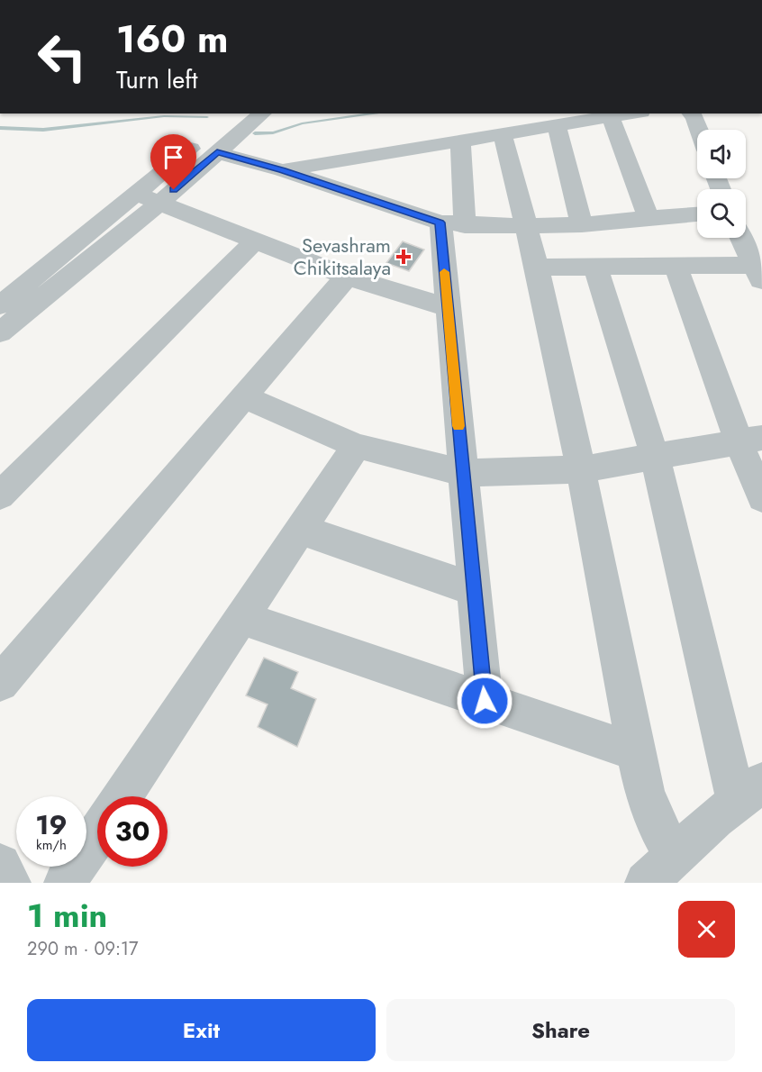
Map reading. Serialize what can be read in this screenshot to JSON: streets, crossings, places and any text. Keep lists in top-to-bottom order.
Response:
{
  "places": {
    "health": ["Sevashram Chikitsalaya"]
  },
  "page": {
    "turn": ["160 m", "Turn left"],
    "speed": "19 km/h",
    "limit": "30",
    "heading": ["1 min", "290 m · 09:17"],
    "buttons": ["Exit", "Share"]
  }
}
